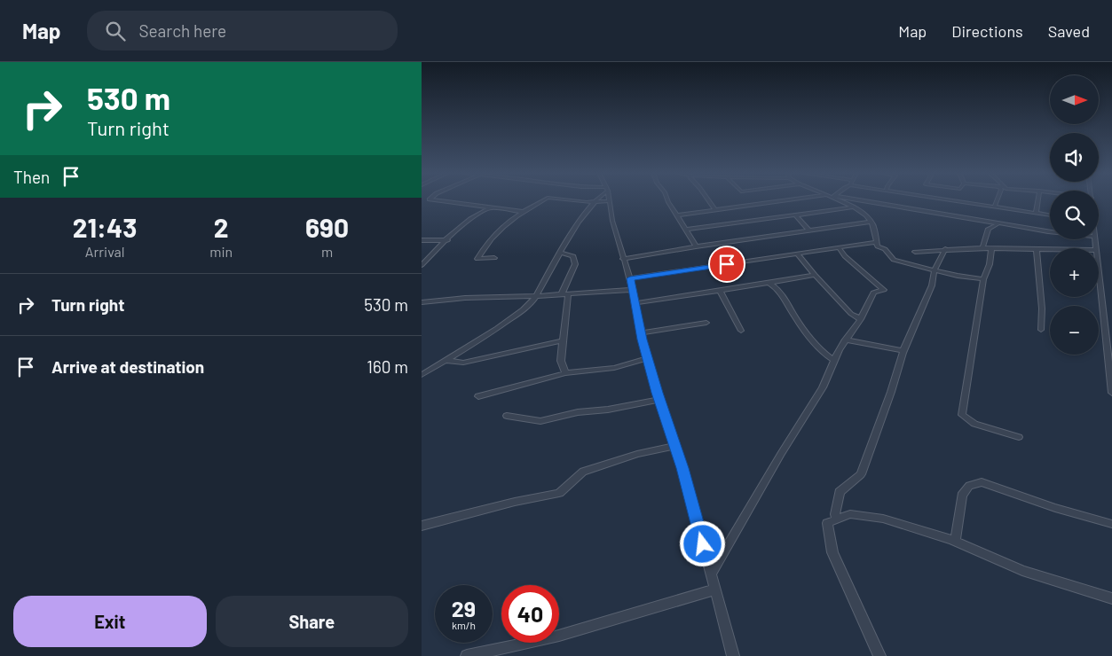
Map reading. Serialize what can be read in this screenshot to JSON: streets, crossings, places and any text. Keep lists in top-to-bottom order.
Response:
{
  "north": "right",
  "page": {
    "header": "Map",
    "search": "Search here",
    "nav": ["Map", "Directions", "Saved"],
    "turn": ["530 m", "Turn right"],
    "map_buttons": ["+", "−"],
    "then": "Then",
    "eta": [
      "21:43",
      "Arrival",
      "2",
      "min",
      "690",
      "m"
    ],
    "list": [
      {
        "name": "Turn right",
        "value": "530 m"
      },
      {
        "name": "Arrive at destination",
        "value": "160 m"
      }
    ],
    "speed": "29 km/h",
    "limit": "40",
    "buttons": ["Exit", "Share"]
  }
}
